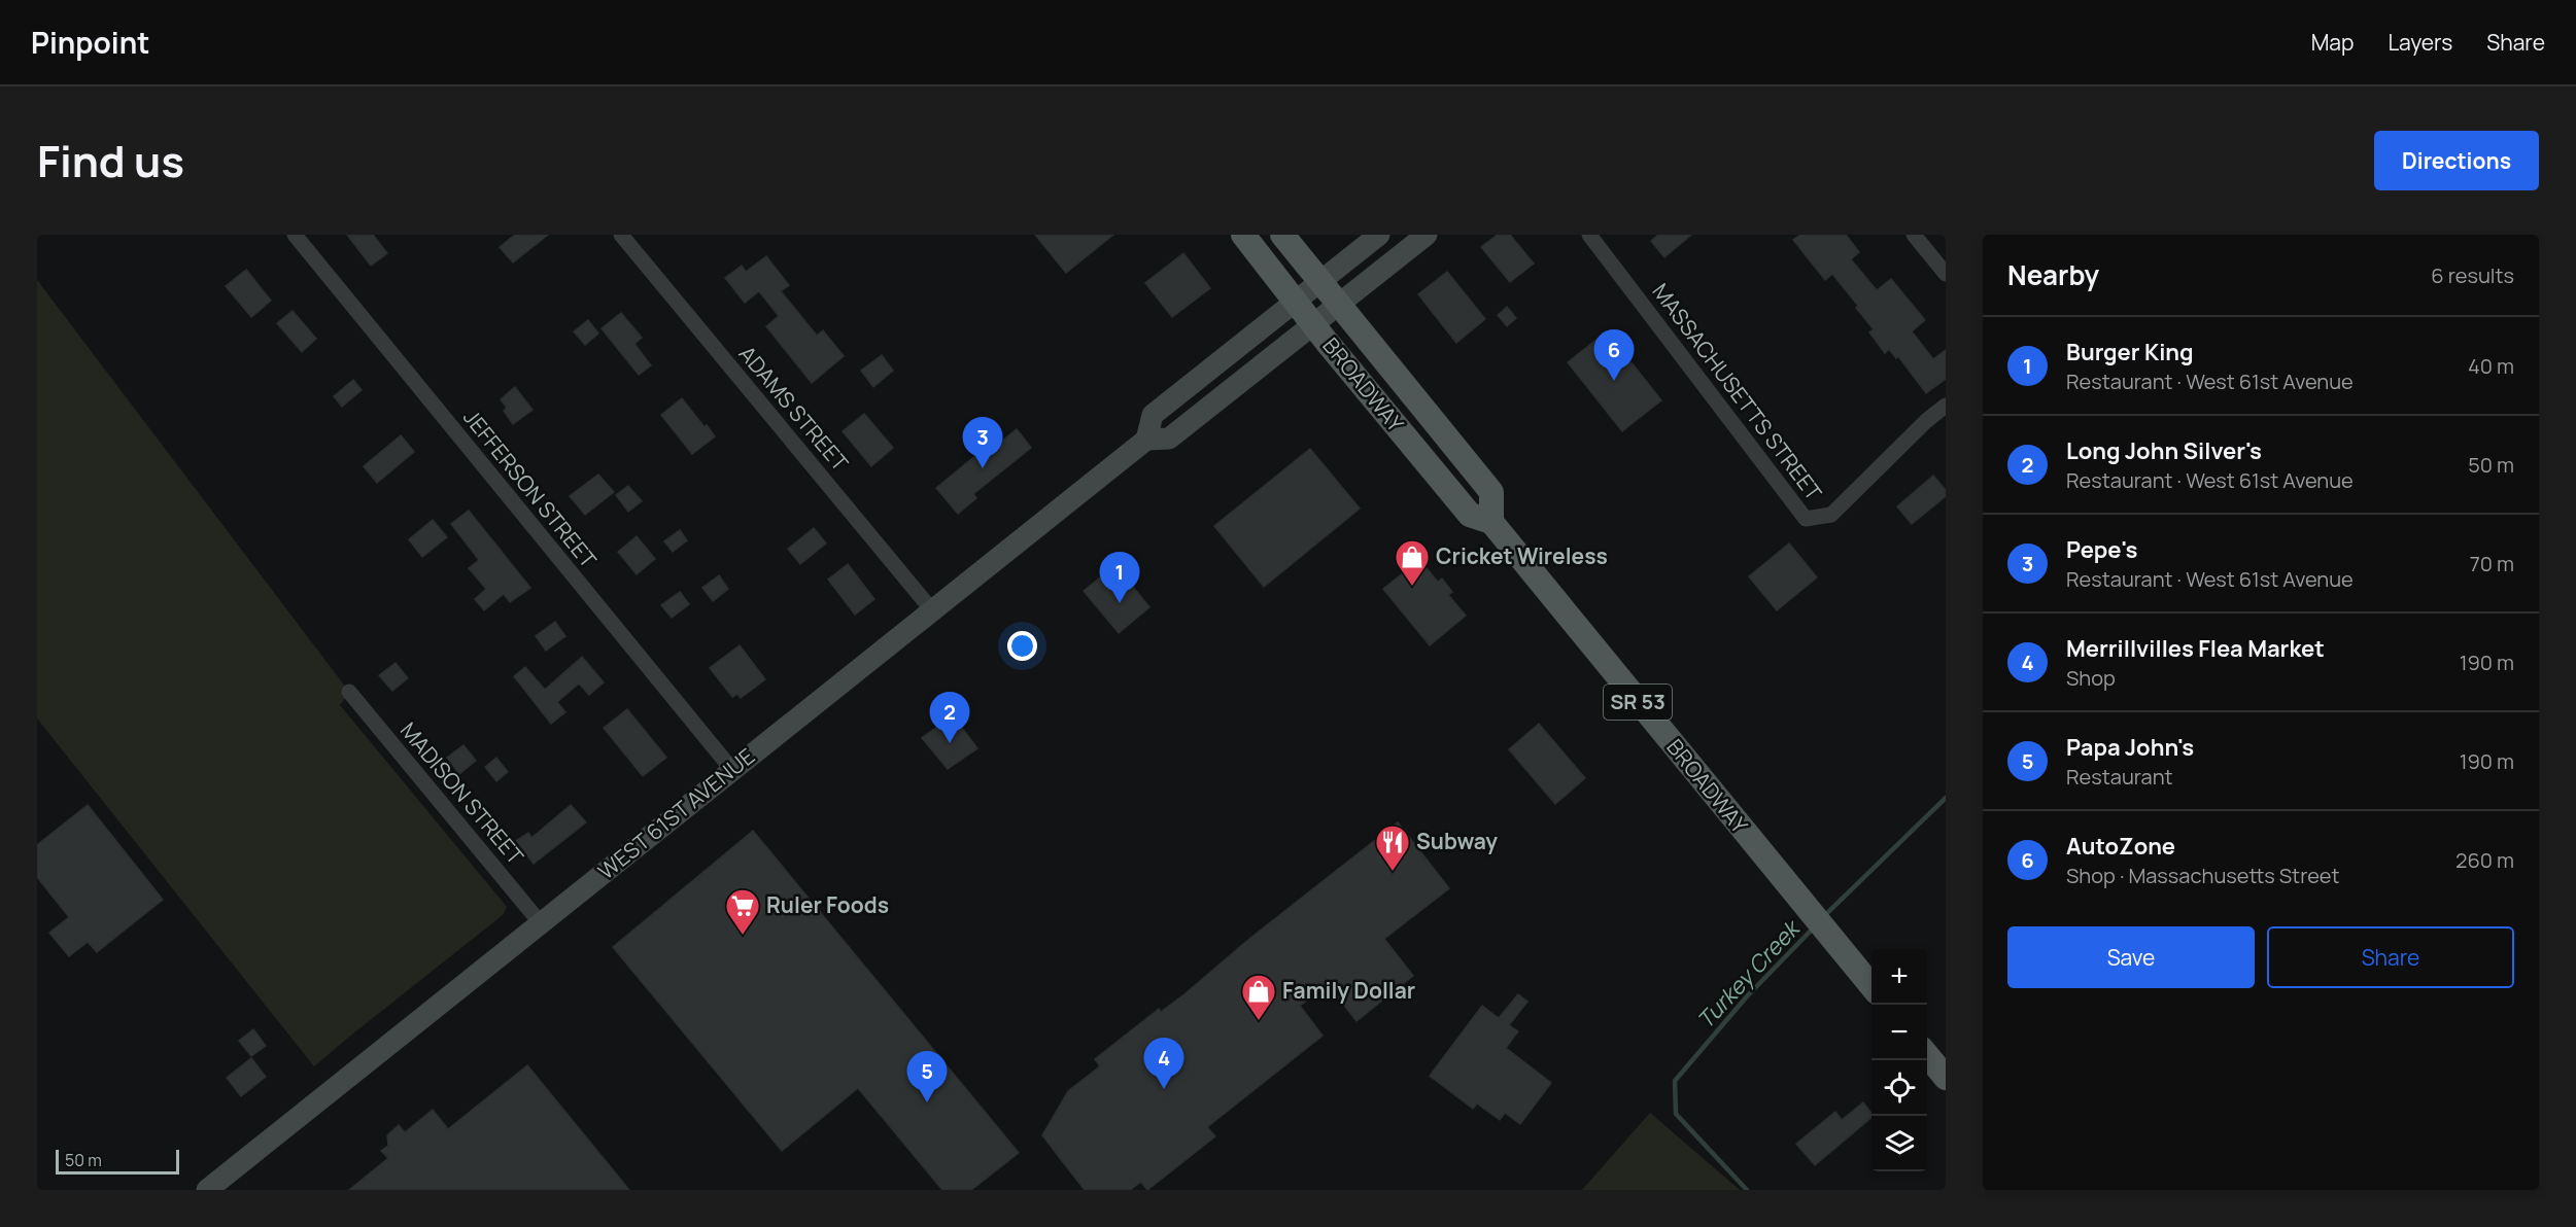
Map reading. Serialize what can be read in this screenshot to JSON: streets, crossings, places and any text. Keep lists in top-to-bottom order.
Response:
{
  "streets": {
    "main road": ["BROADWAY", "SR 53", "WEST 61ST AVENUE"],
    "street": [
      "MASSACHUSETTS STREET",
      "ADAMS STREET",
      "JEFFERSON STREET",
      "MADISON STREET"
    ]
  },
  "crossings": [
    ["BROADWAY", "WEST 61ST AVENUE"],
    ["ADAMS STREET", "WEST 61ST AVENUE"],
    ["JEFFERSON STREET", "WEST 61ST AVENUE"],
    ["MADISON STREET", "WEST 61ST AVENUE"]
  ],
  "water": ["Turkey Creek"],
  "places": {
    "shop": ["Cricket Wireless", "Family Dollar"],
    "restaurant": ["Subway"],
    "supermarket": ["Ruler Foods"]
  },
  "scale_bar": "50 m",
  "page": {
    "header": "Pinpoint",
    "nav": ["Map", "Layers", "Share"],
    "title": "Find us",
    "buttons": [
      "Directions",
      ["Save", "Share"]
    ],
    "heading": ["Nearby", "6 results"],
    "list": [
      {
        "mark": "1",
        "name": "Burger King",
        "note": "Restaurant · West 61st Avenue",
        "value": "40 m"
      },
      {
        "mark": "2",
        "name": "Long John Silver's",
        "note": "Restaurant · West 61st Avenue",
        "value": "50 m"
      },
      {
        "mark": "3",
        "name": "Pepe's",
        "note": "Restaurant · West 61st Avenue",
        "value": "70 m"
      },
      {
        "mark": "4",
        "name": "Merrillvilles Flea Market",
        "note": "Shop",
        "value": "190 m"
      },
      {
        "mark": "5",
        "name": "Papa John's",
        "note": "Restaurant",
        "value": "190 m"
      },
      {
        "mark": "6",
        "name": "AutoZone",
        "note": "Shop · Massachusetts Street",
        "value": "260 m"
      }
    ],
    "pins": [
      "6",
      "3",
      "1",
      "2",
      "4",
      "5"
    ],
    "map_buttons": ["+", "−"],
    "scale": "50 m"
  }
}
